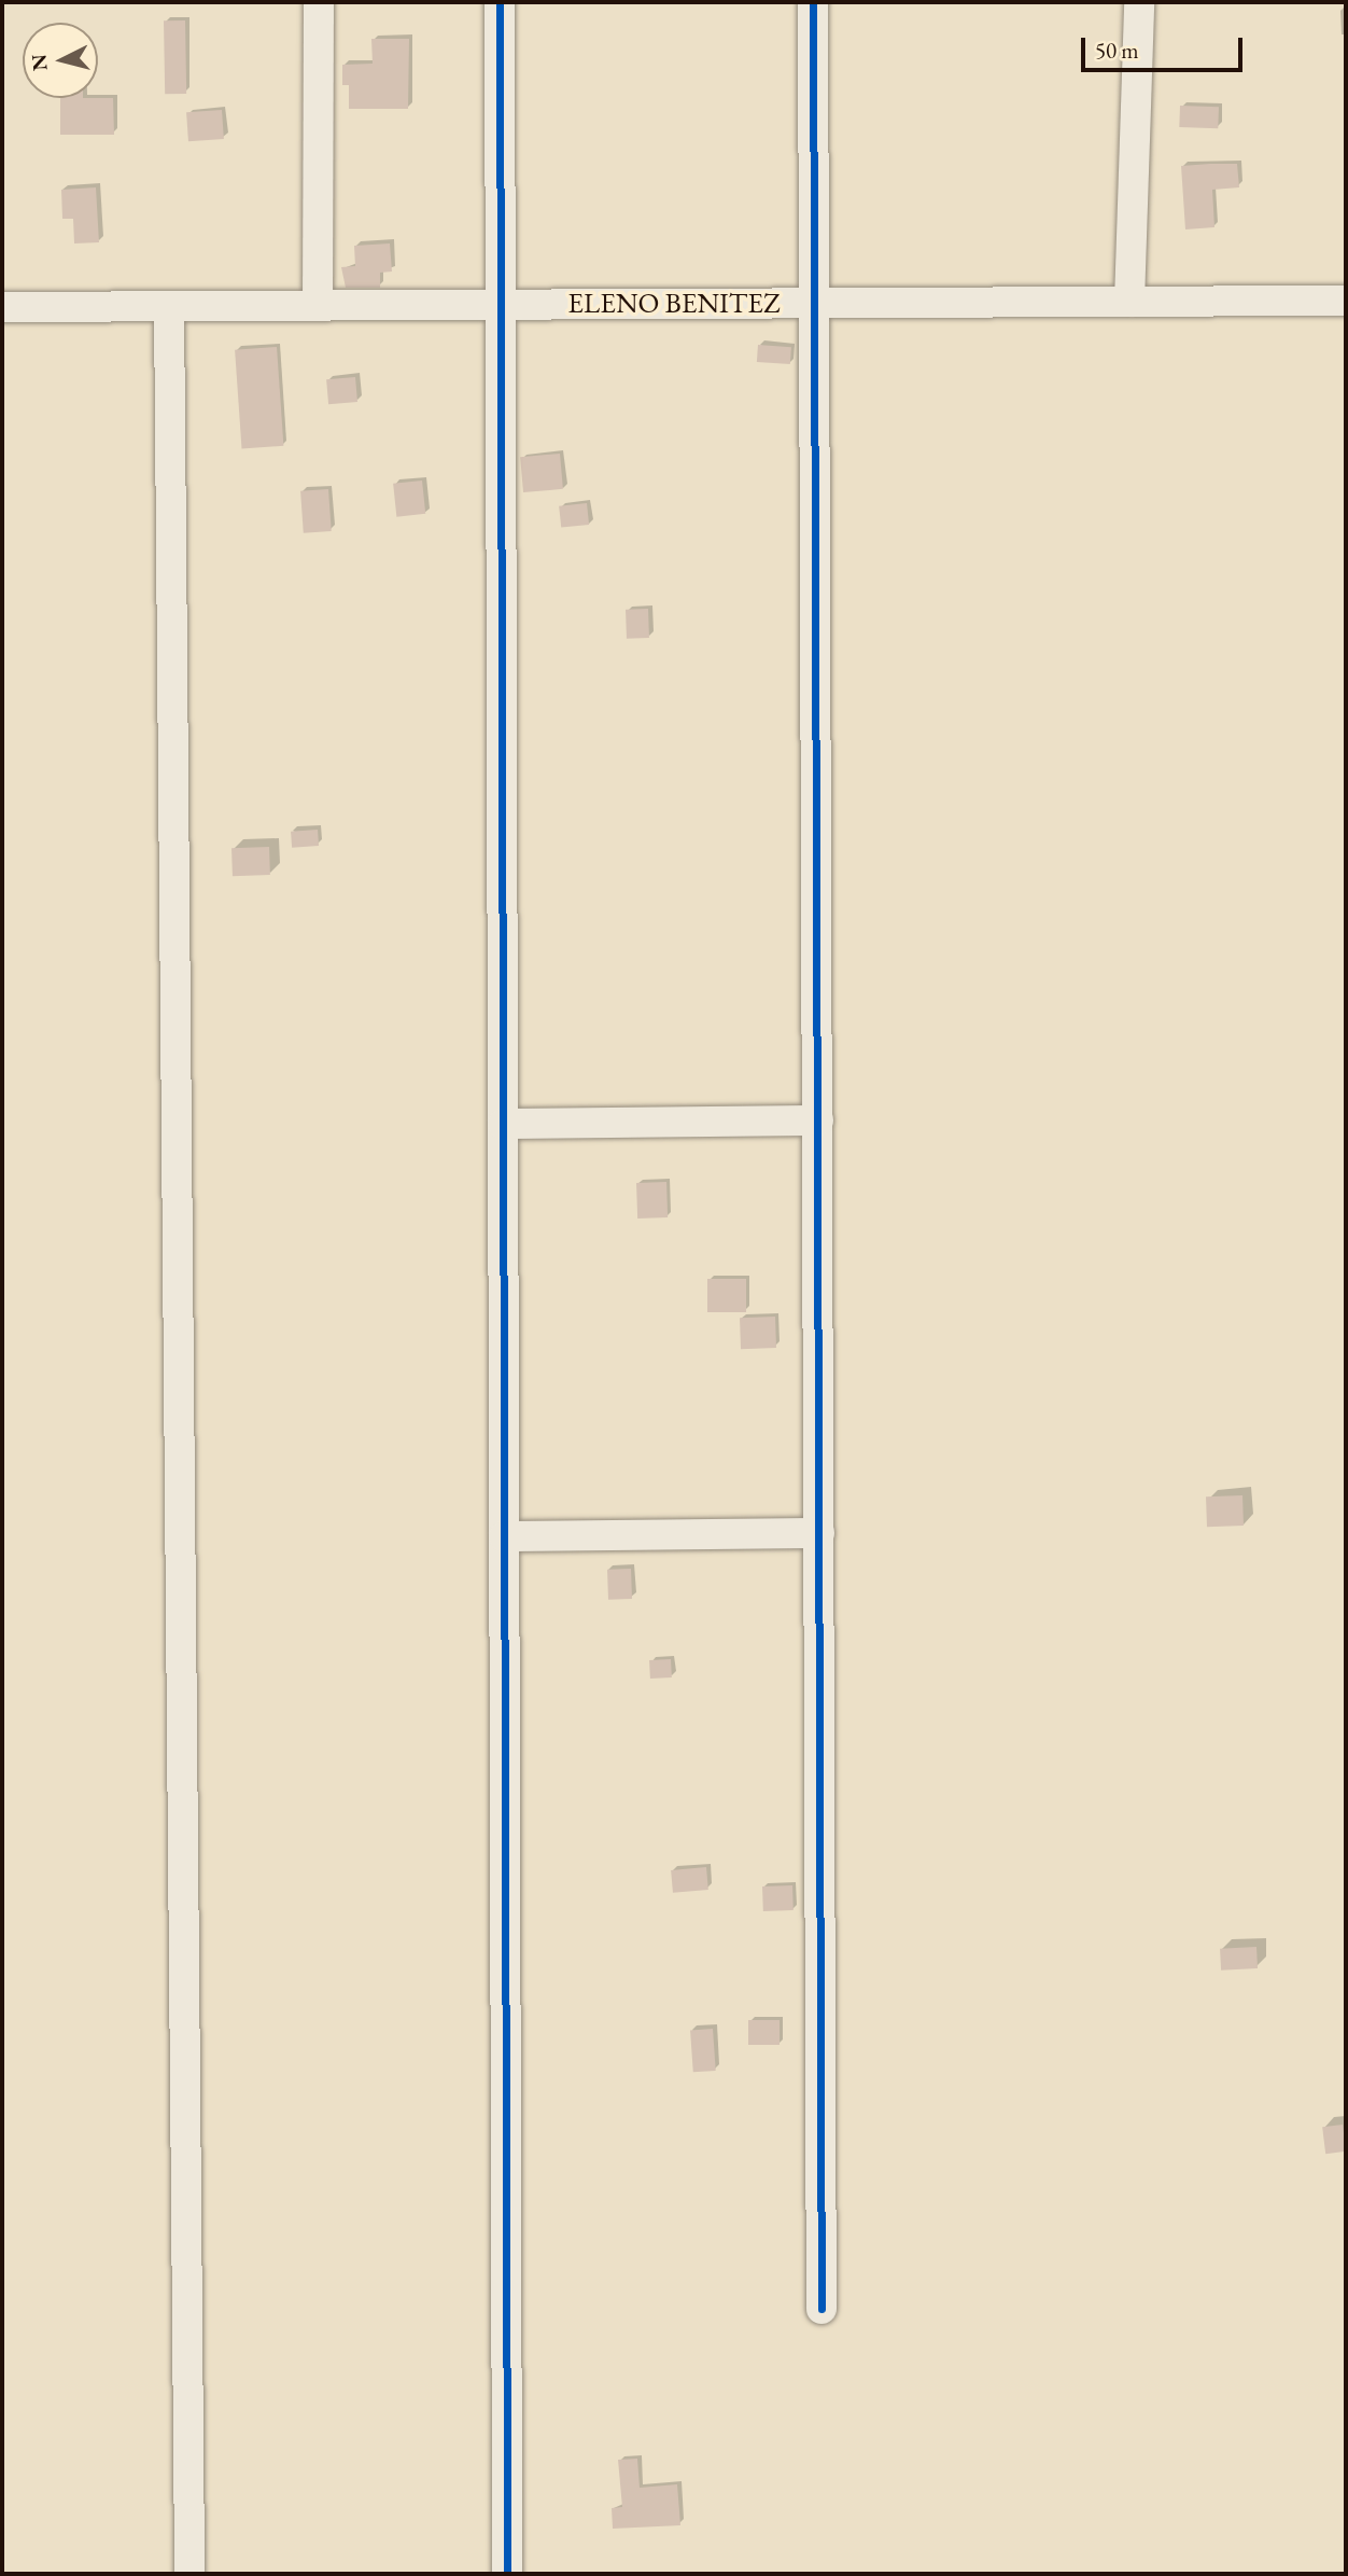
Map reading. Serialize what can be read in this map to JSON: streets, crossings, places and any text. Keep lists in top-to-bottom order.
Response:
{
  "streets": {
    "street": ["ELENO BENITEZ"]
  },
  "scale_bar": "50 m",
  "north": "left"
}
